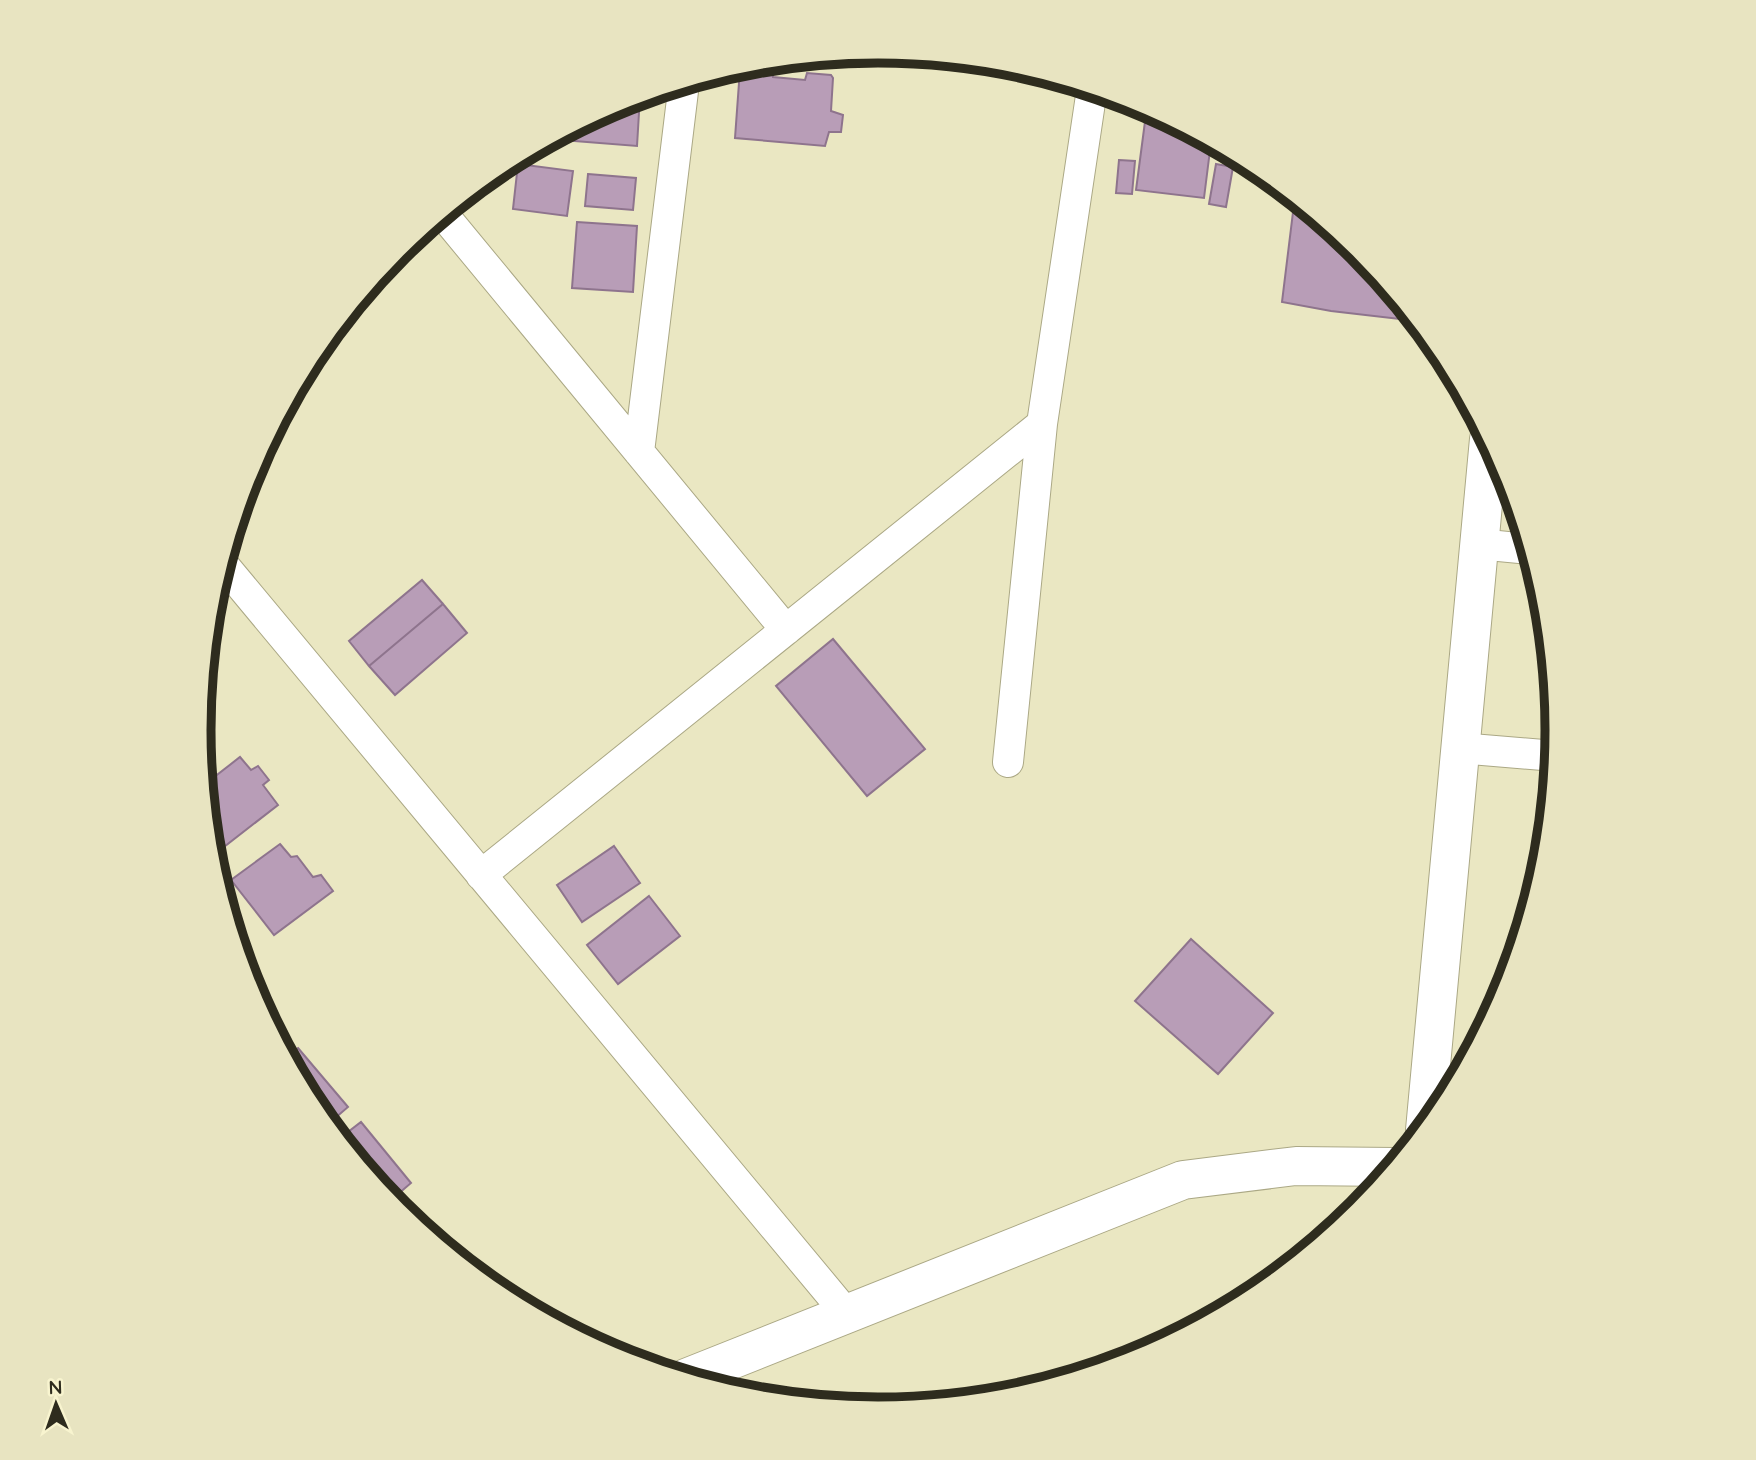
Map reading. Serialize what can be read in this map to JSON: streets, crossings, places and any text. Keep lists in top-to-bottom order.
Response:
{
  "north": "top"
}
